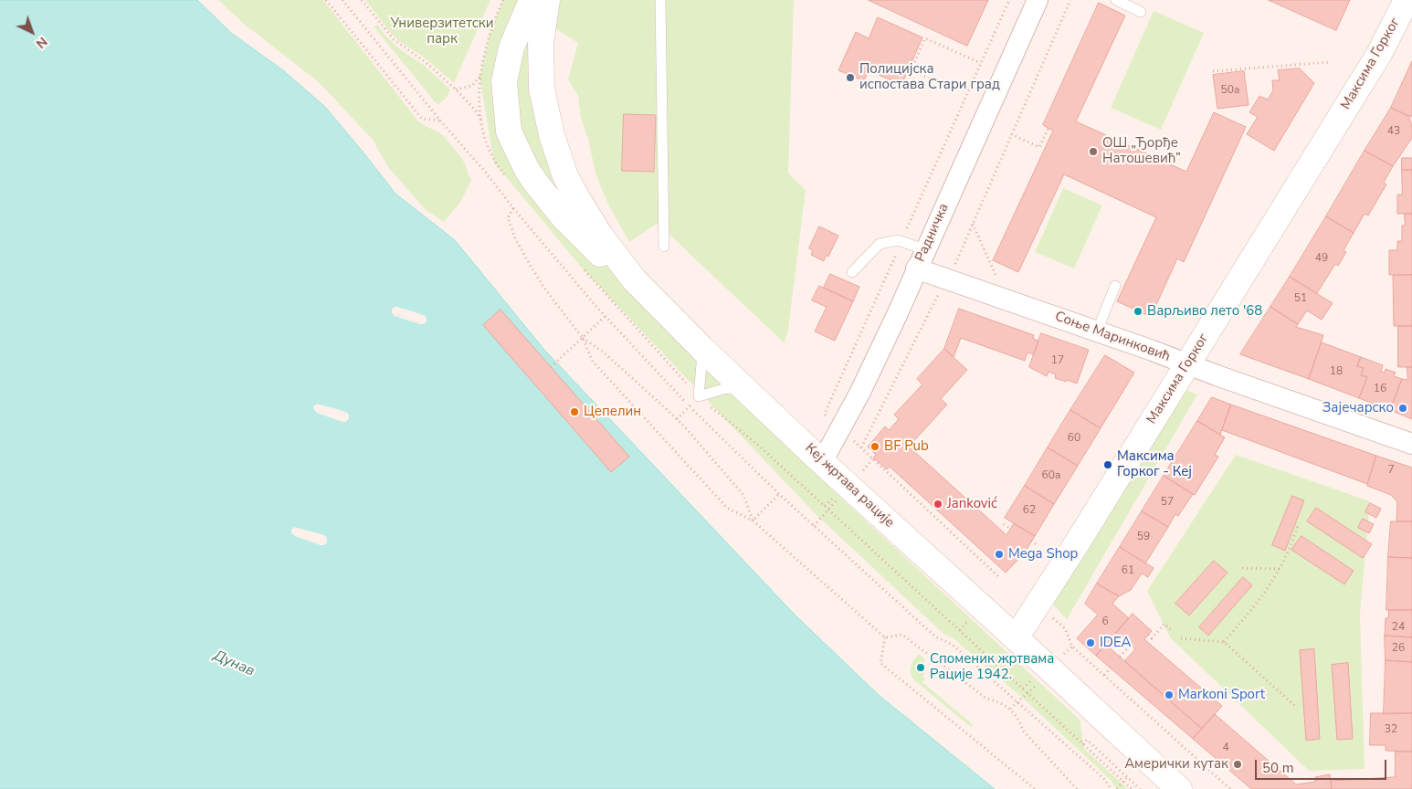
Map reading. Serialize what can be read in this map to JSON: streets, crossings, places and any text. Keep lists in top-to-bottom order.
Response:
{
  "streets": {
    "main road": ["Максима Горког", "Кеј жртава рације"],
    "street": ["Радничка", "Соње Маринковић"]
  },
  "crossings": [
    ["Максима Горког", "Соње Маринковић"],
    ["Максима Горког", "Кеј жртава рације"],
    ["Радничка", "Соње Маринковић"],
    ["Радничка", "Кеј жртава рације"]
  ],
  "water": ["Дунав"],
  "parks": ["Универзитетски парк"],
  "places": [
    "Полицијска испостава Стари град",
    "ОШ „Ђорђе Натошевић”",
    "Варљиво лето '68",
    "Зајечарско",
    "Цепелин",
    "BF Pub",
    "Максима Горког - Кеј",
    "Janković",
    "Mega Shop",
    "IDEA",
    "Споменик жртвама Рације 1942.",
    "Markoni Sport",
    "Амерички кутак"
  ],
  "house_numbers": [
    "50a",
    "43",
    "49",
    "51",
    "17",
    "18",
    "16",
    "60",
    "7",
    "60a",
    "57",
    "62",
    "59",
    "61",
    "6",
    "24",
    "26",
    "32",
    "4"
  ],
  "scale_bar": "50 m",
  "north": "bottom right"
}
